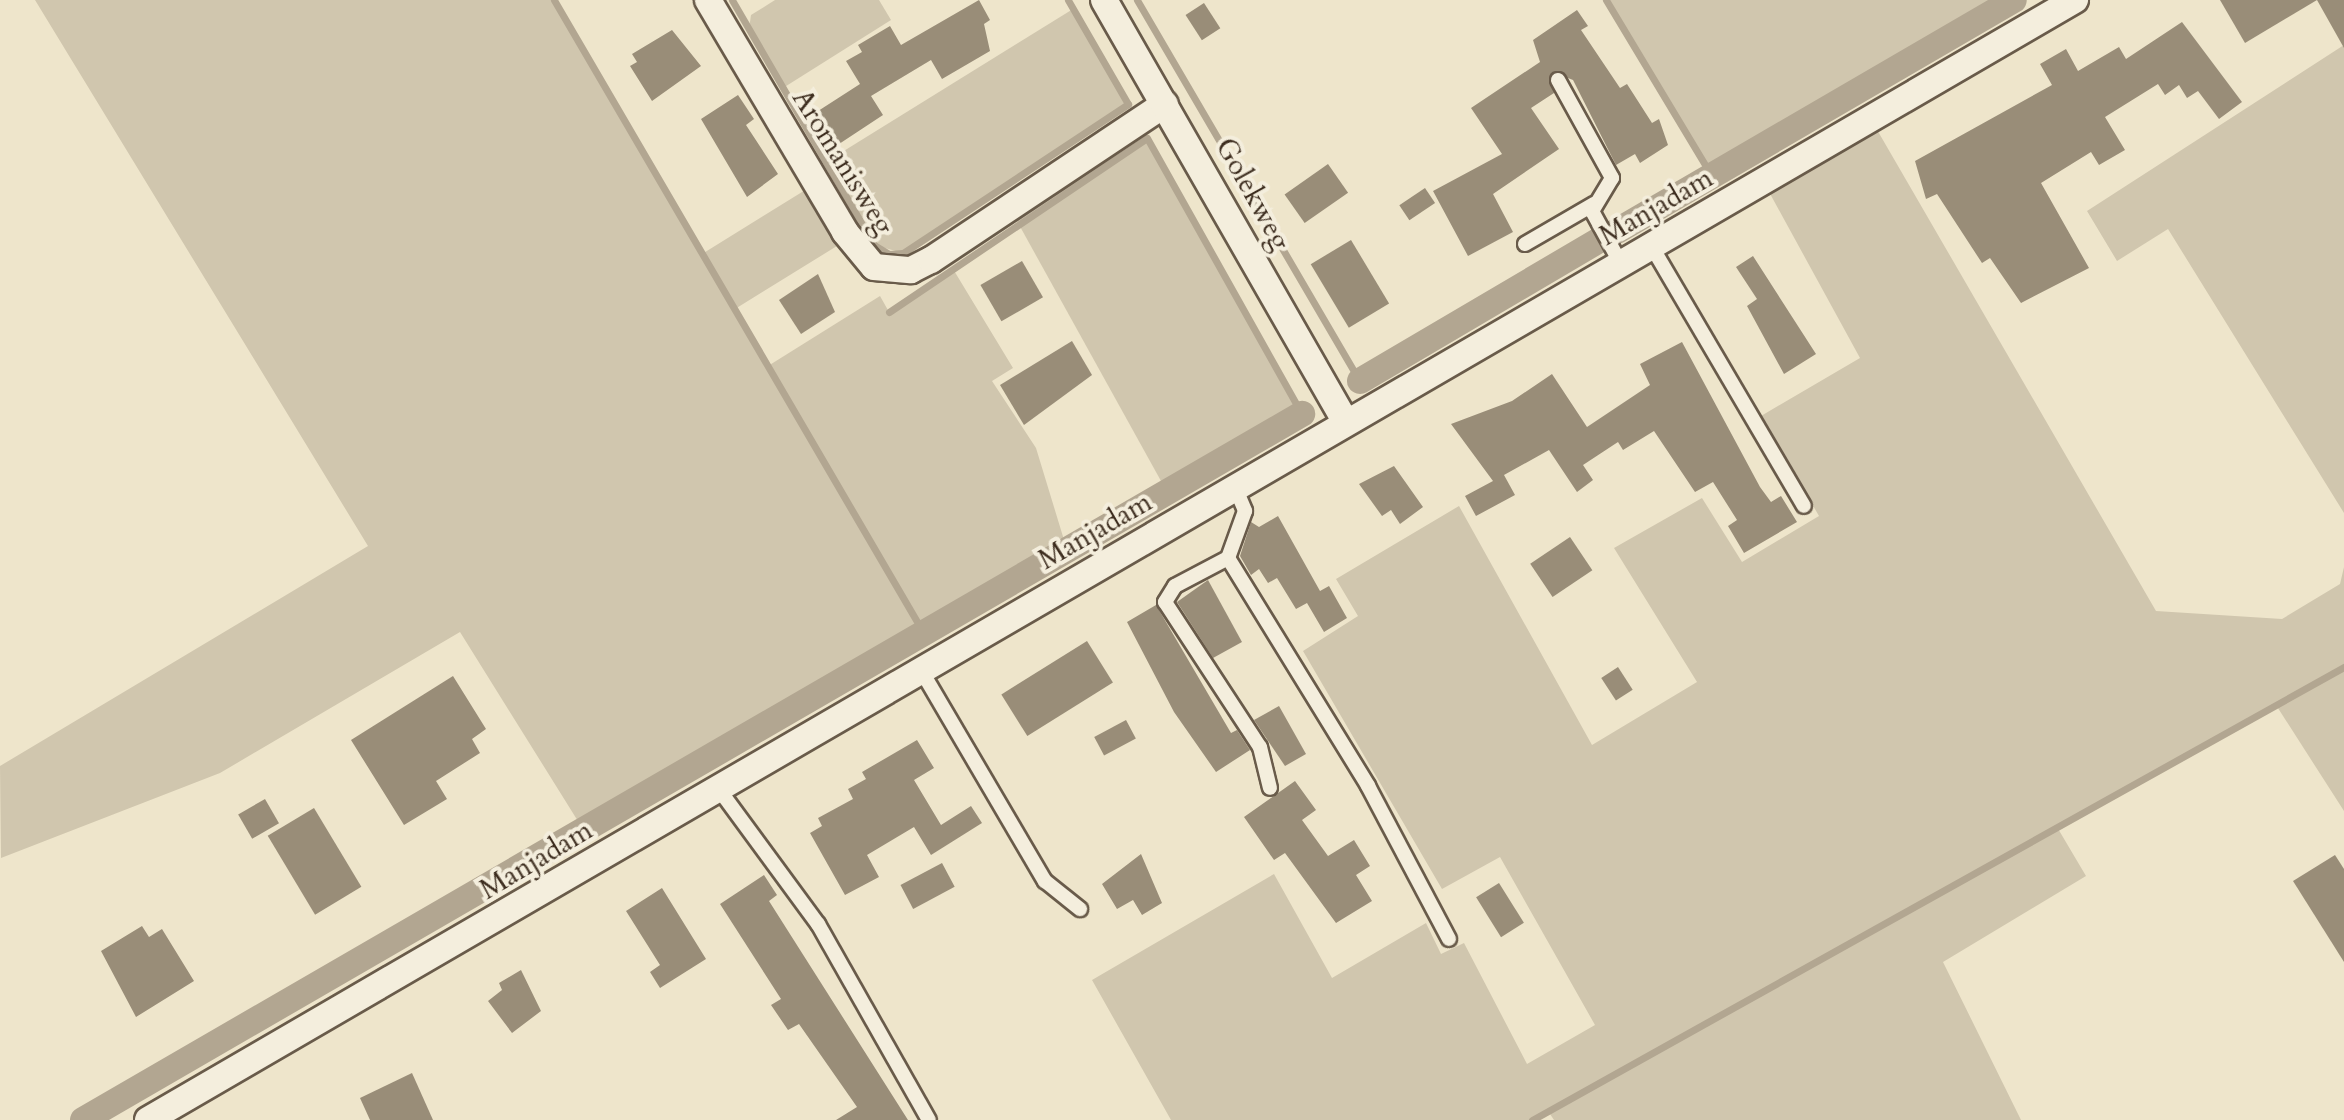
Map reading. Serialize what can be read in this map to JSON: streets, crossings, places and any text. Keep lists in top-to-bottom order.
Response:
{
  "streets": {
    "street": ["Aromanisweg", "Golekweg", "Manjadam"]
  },
  "crossings": [
    ["Aromanisweg", "Golekweg"],
    ["Golekweg", "Manjadam"]
  ]
}
